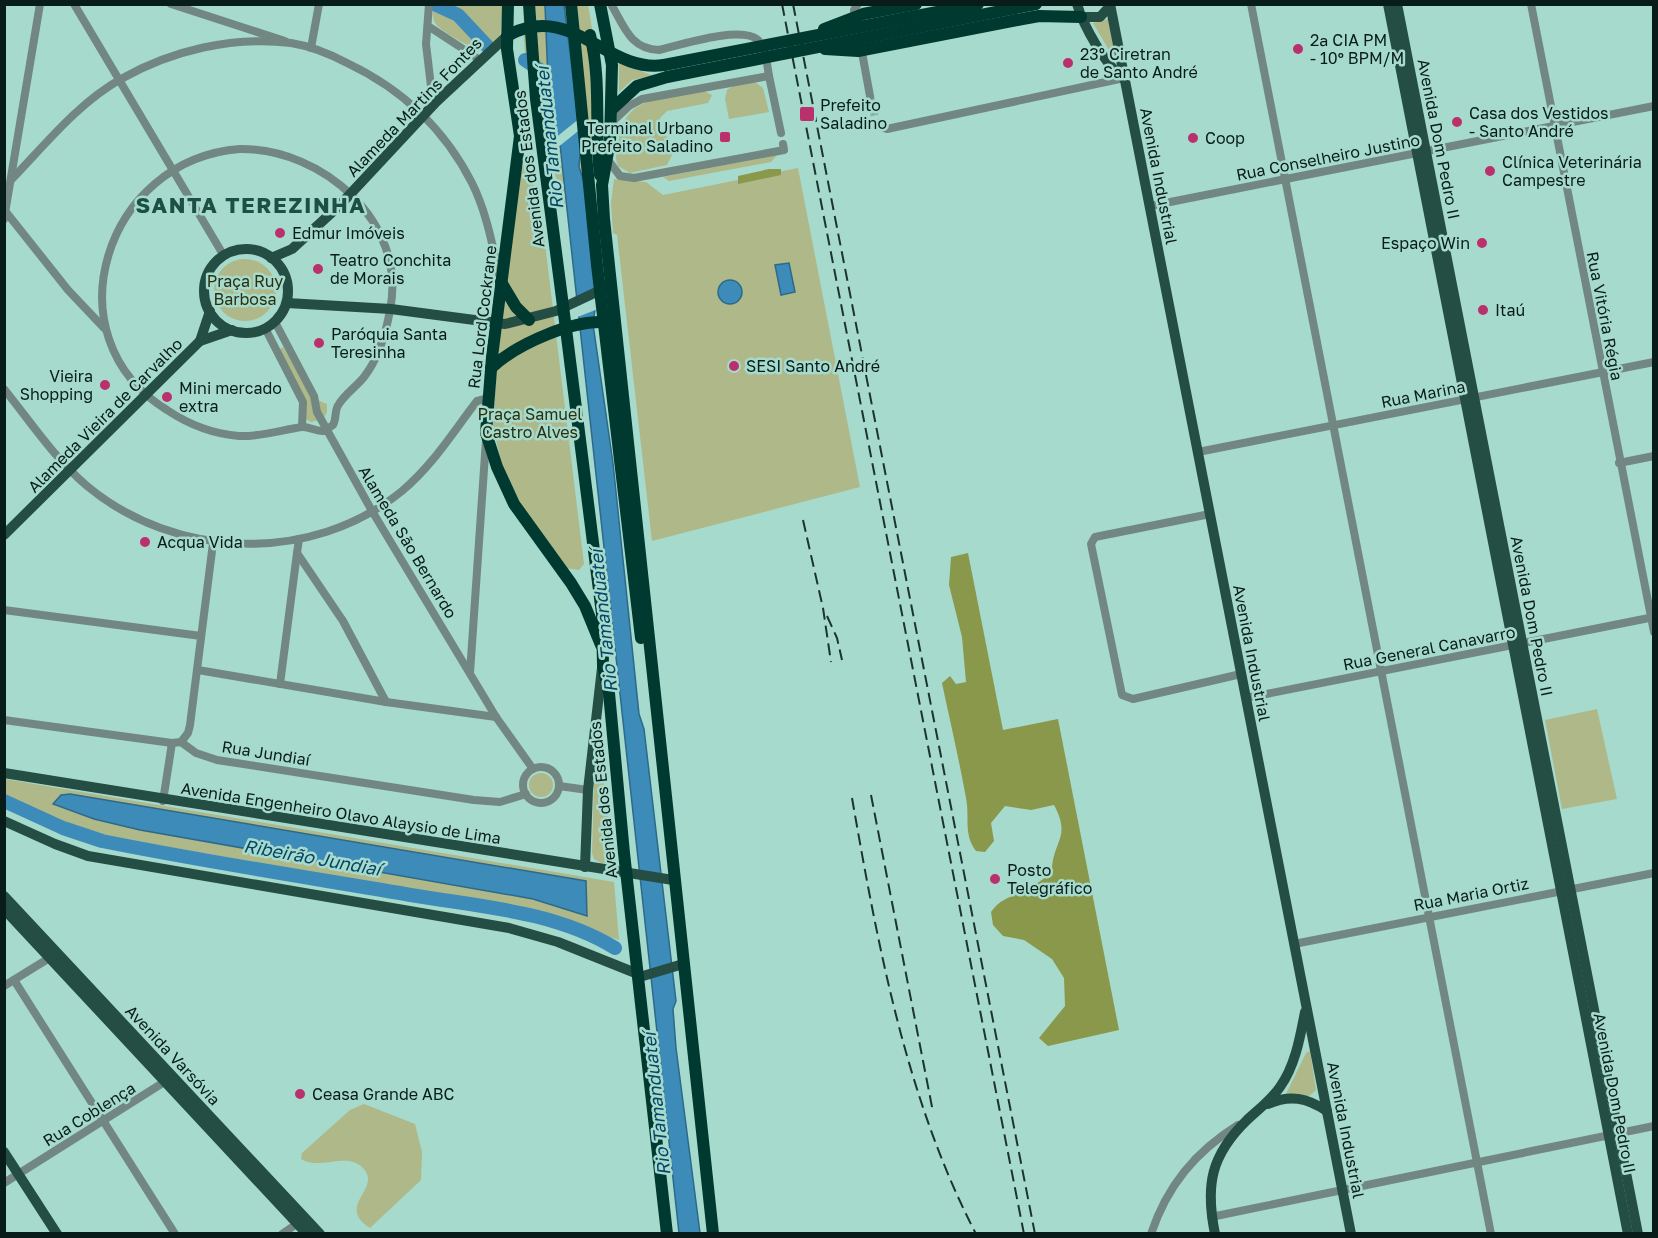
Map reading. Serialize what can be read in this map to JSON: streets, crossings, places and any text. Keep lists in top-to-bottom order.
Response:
{
  "streets": {
    "highway": ["Avenida dos Estados", "Rua Lord Cockrane"],
    "main road": [
      "Alameda Martins Fontes",
      "Avenida Dom Pedro II",
      "Avenida Industrial",
      "Alameda Vieira de Carvalho",
      "Avenida Engenheiro Olavo Alaysio de Lima",
      "Avenida Varsóvia"
    ],
    "street": [
      "Rua Conselheiro Justino",
      "Rua Vitória Régia",
      "Rua Marina",
      "Alameda São Bernardo",
      "Rua General Canavarro",
      "Rua Jundiaí",
      "Rua Maria Ortiz",
      "Rua Coblença"
    ]
  },
  "crossings": [
    ["Alameda Martins Fontes", "Avenida dos Estados"],
    ["Alameda Martins Fontes", "Alameda Vieira de Carvalho"],
    ["Alameda Martins Fontes", "Alameda São Bernardo"],
    ["Avenida Dom Pedro II", "Rua Conselheiro Justino"],
    ["Avenida Dom Pedro II", "Rua Marina"],
    ["Avenida Dom Pedro II", "Rua General Canavarro"],
    ["Avenida Dom Pedro II", "Rua Maria Ortiz"],
    ["Rua Conselheiro Justino", "Avenida Industrial"],
    ["Rua Conselheiro Justino", "Rua Vitória Régia"],
    ["Avenida dos Estados", "Rua Lord Cockrane"],
    ["Avenida dos Estados", "Avenida Engenheiro Olavo Alaysio de Lima"],
    ["Avenida Industrial", "Rua Marina"],
    ["Avenida Industrial", "Rua General Canavarro"],
    ["Avenida Industrial", "Rua Maria Ortiz"],
    ["Rua Vitória Régia", "Rua Marina"],
    ["Rua Vitória Régia", "Rua General Canavarro"],
    ["Rua Lord Cockrane", "Alameda São Bernardo"],
    ["Alameda Vieira de Carvalho", "Alameda São Bernardo"],
    ["Alameda São Bernardo", "Rua Jundiaí"],
    ["Avenida Varsóvia", "Rua Coblença"]
  ],
  "districts": ["SANTA TEREZINHA"],
  "water": ["Rio Tamanduateí", "Ribeirão Jundiaí"],
  "parks": ["Praça Ruy Barbosa", "Praça Samuel Castro Alves"],
  "places": {
    "other": [
      "2ª CIA PM - 10º BPM/M",
      "23° Ciretran de Santo André",
      "Casa dos Vestidos - Santo André",
      "Coop",
      "Clínica Veterinária Campestre",
      "Edmur Imóveis",
      "Espaço Win",
      "Teatro Conchita de Morais",
      "Itaú",
      "Paróquia Santa Teresinha",
      "SESI Santo André",
      "Vieira Shopping",
      "Mini mercado extra",
      "Acqua Vida",
      "Posto Telegráfico",
      "Ceasa Grande ABC"
    ],
    "transit": ["Prefeito Saladino", "Terminal Urbano Prefeito Saladino"]
  }
}
